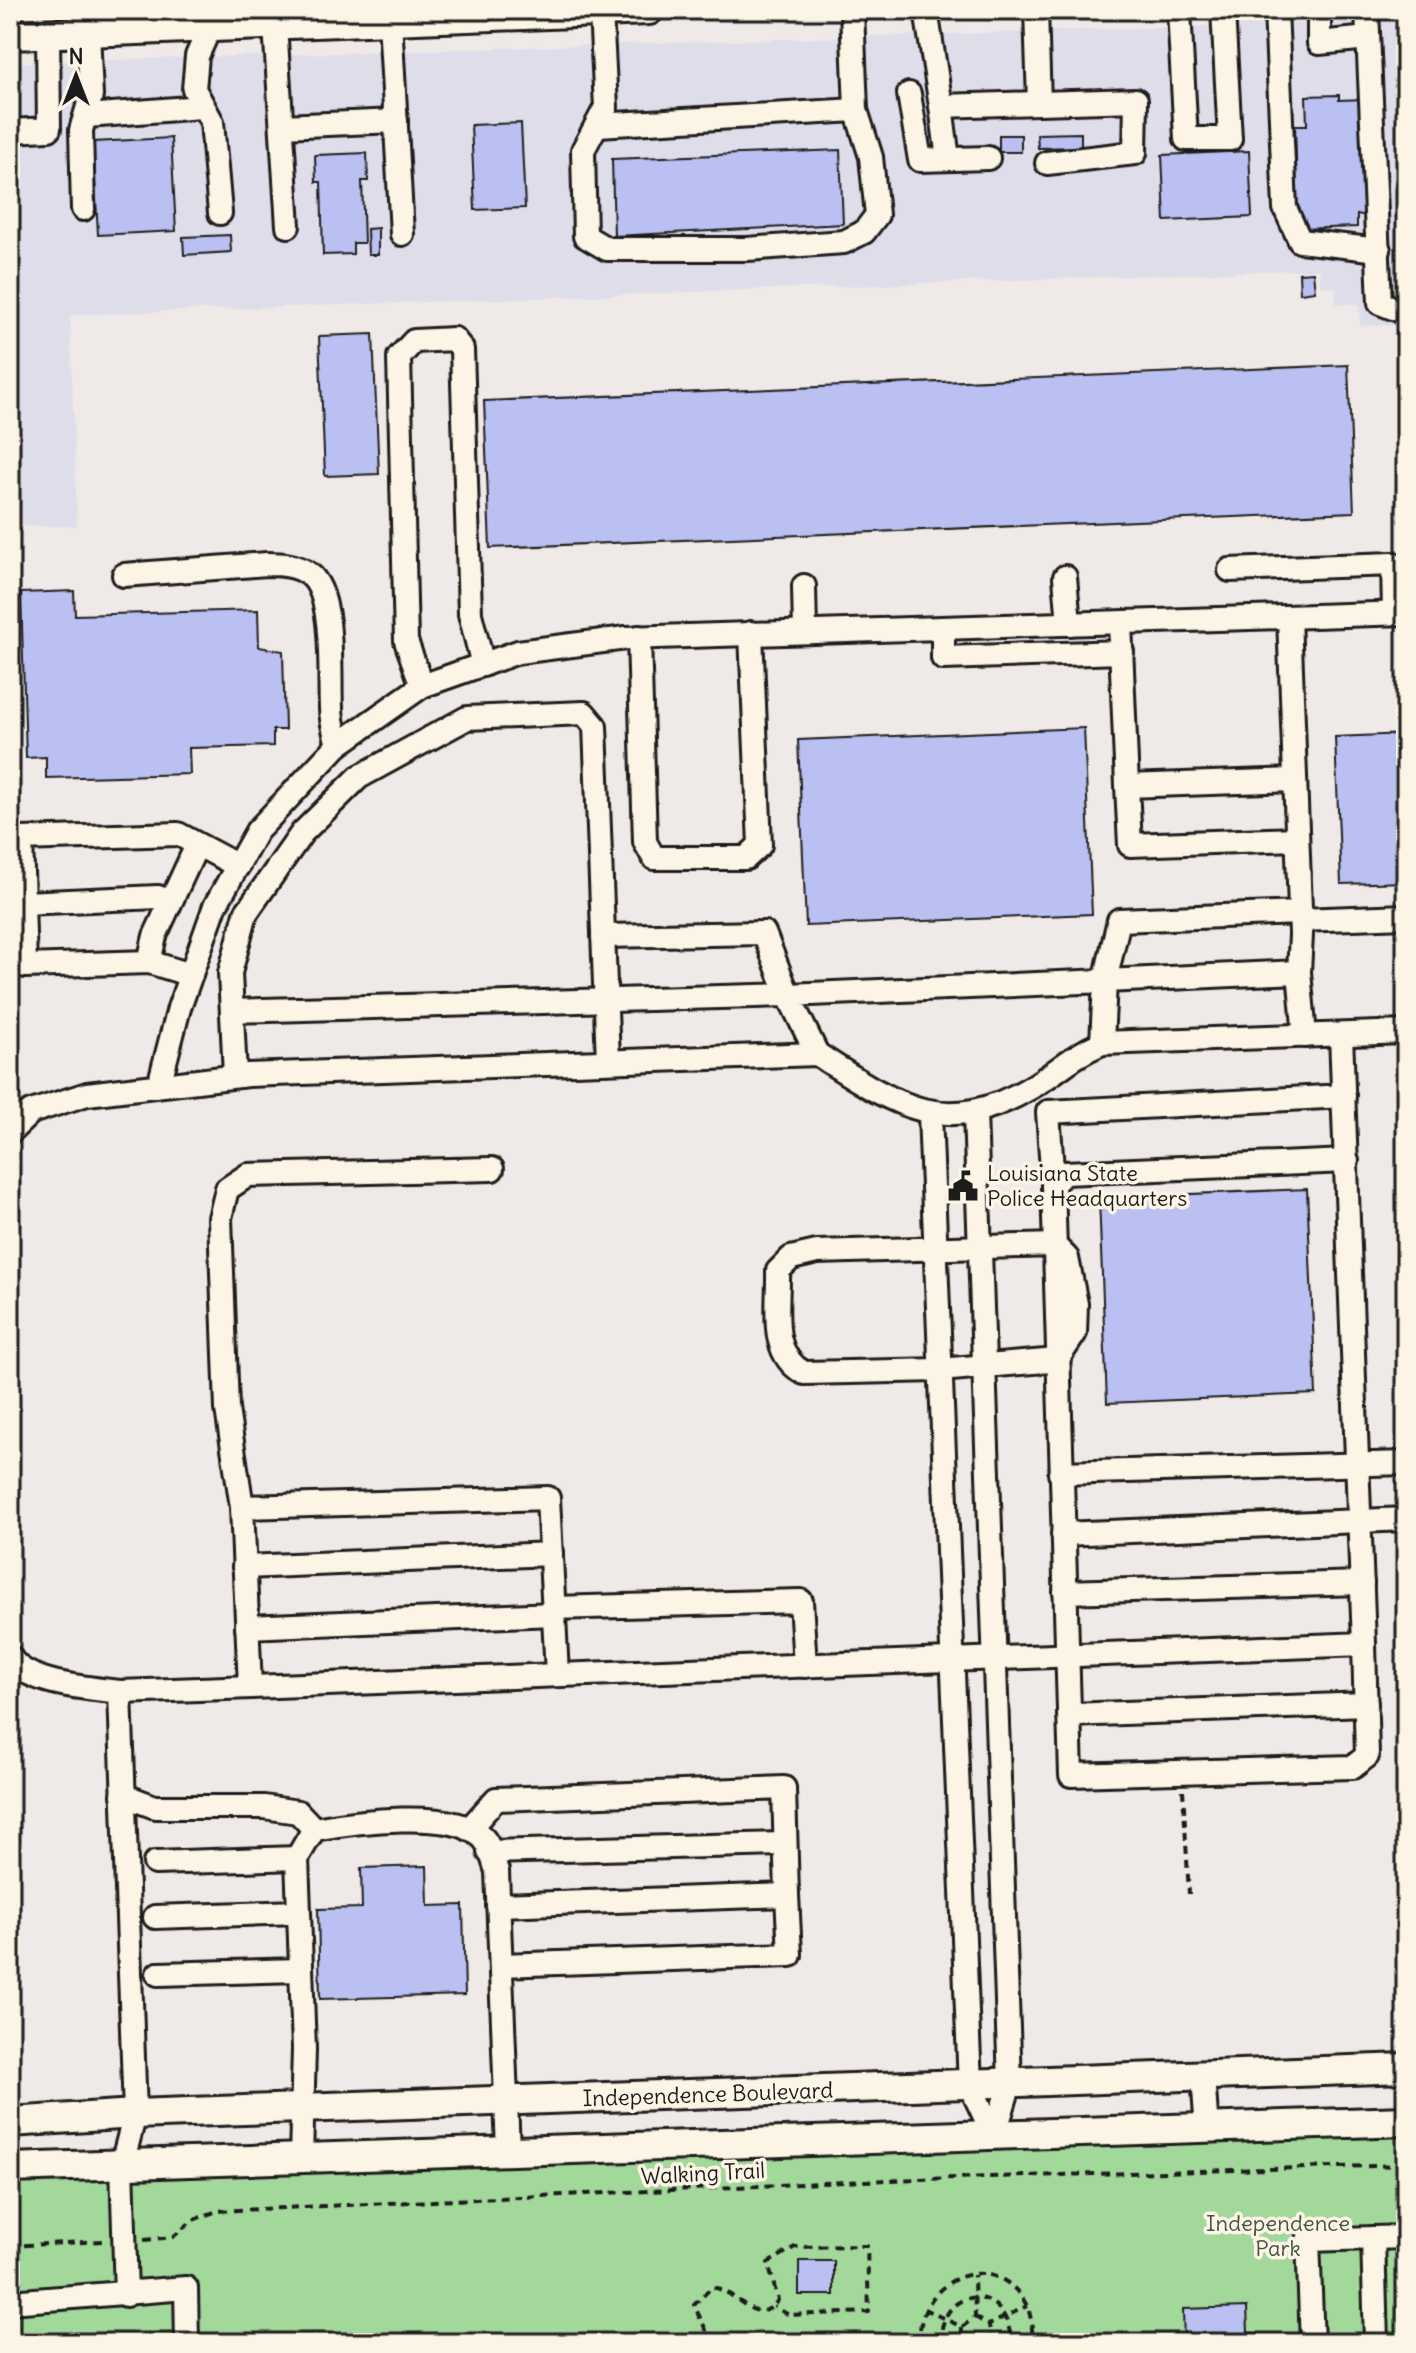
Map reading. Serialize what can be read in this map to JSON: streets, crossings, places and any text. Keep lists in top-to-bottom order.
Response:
{
  "streets": {
    "main road": ["Independence Boulevard"],
    "path": ["Walking Trail"]
  },
  "parks": ["Independence Park"],
  "places": {
    "public building": ["Louisiana State Police Headquarters"]
  },
  "north": "top"
}
